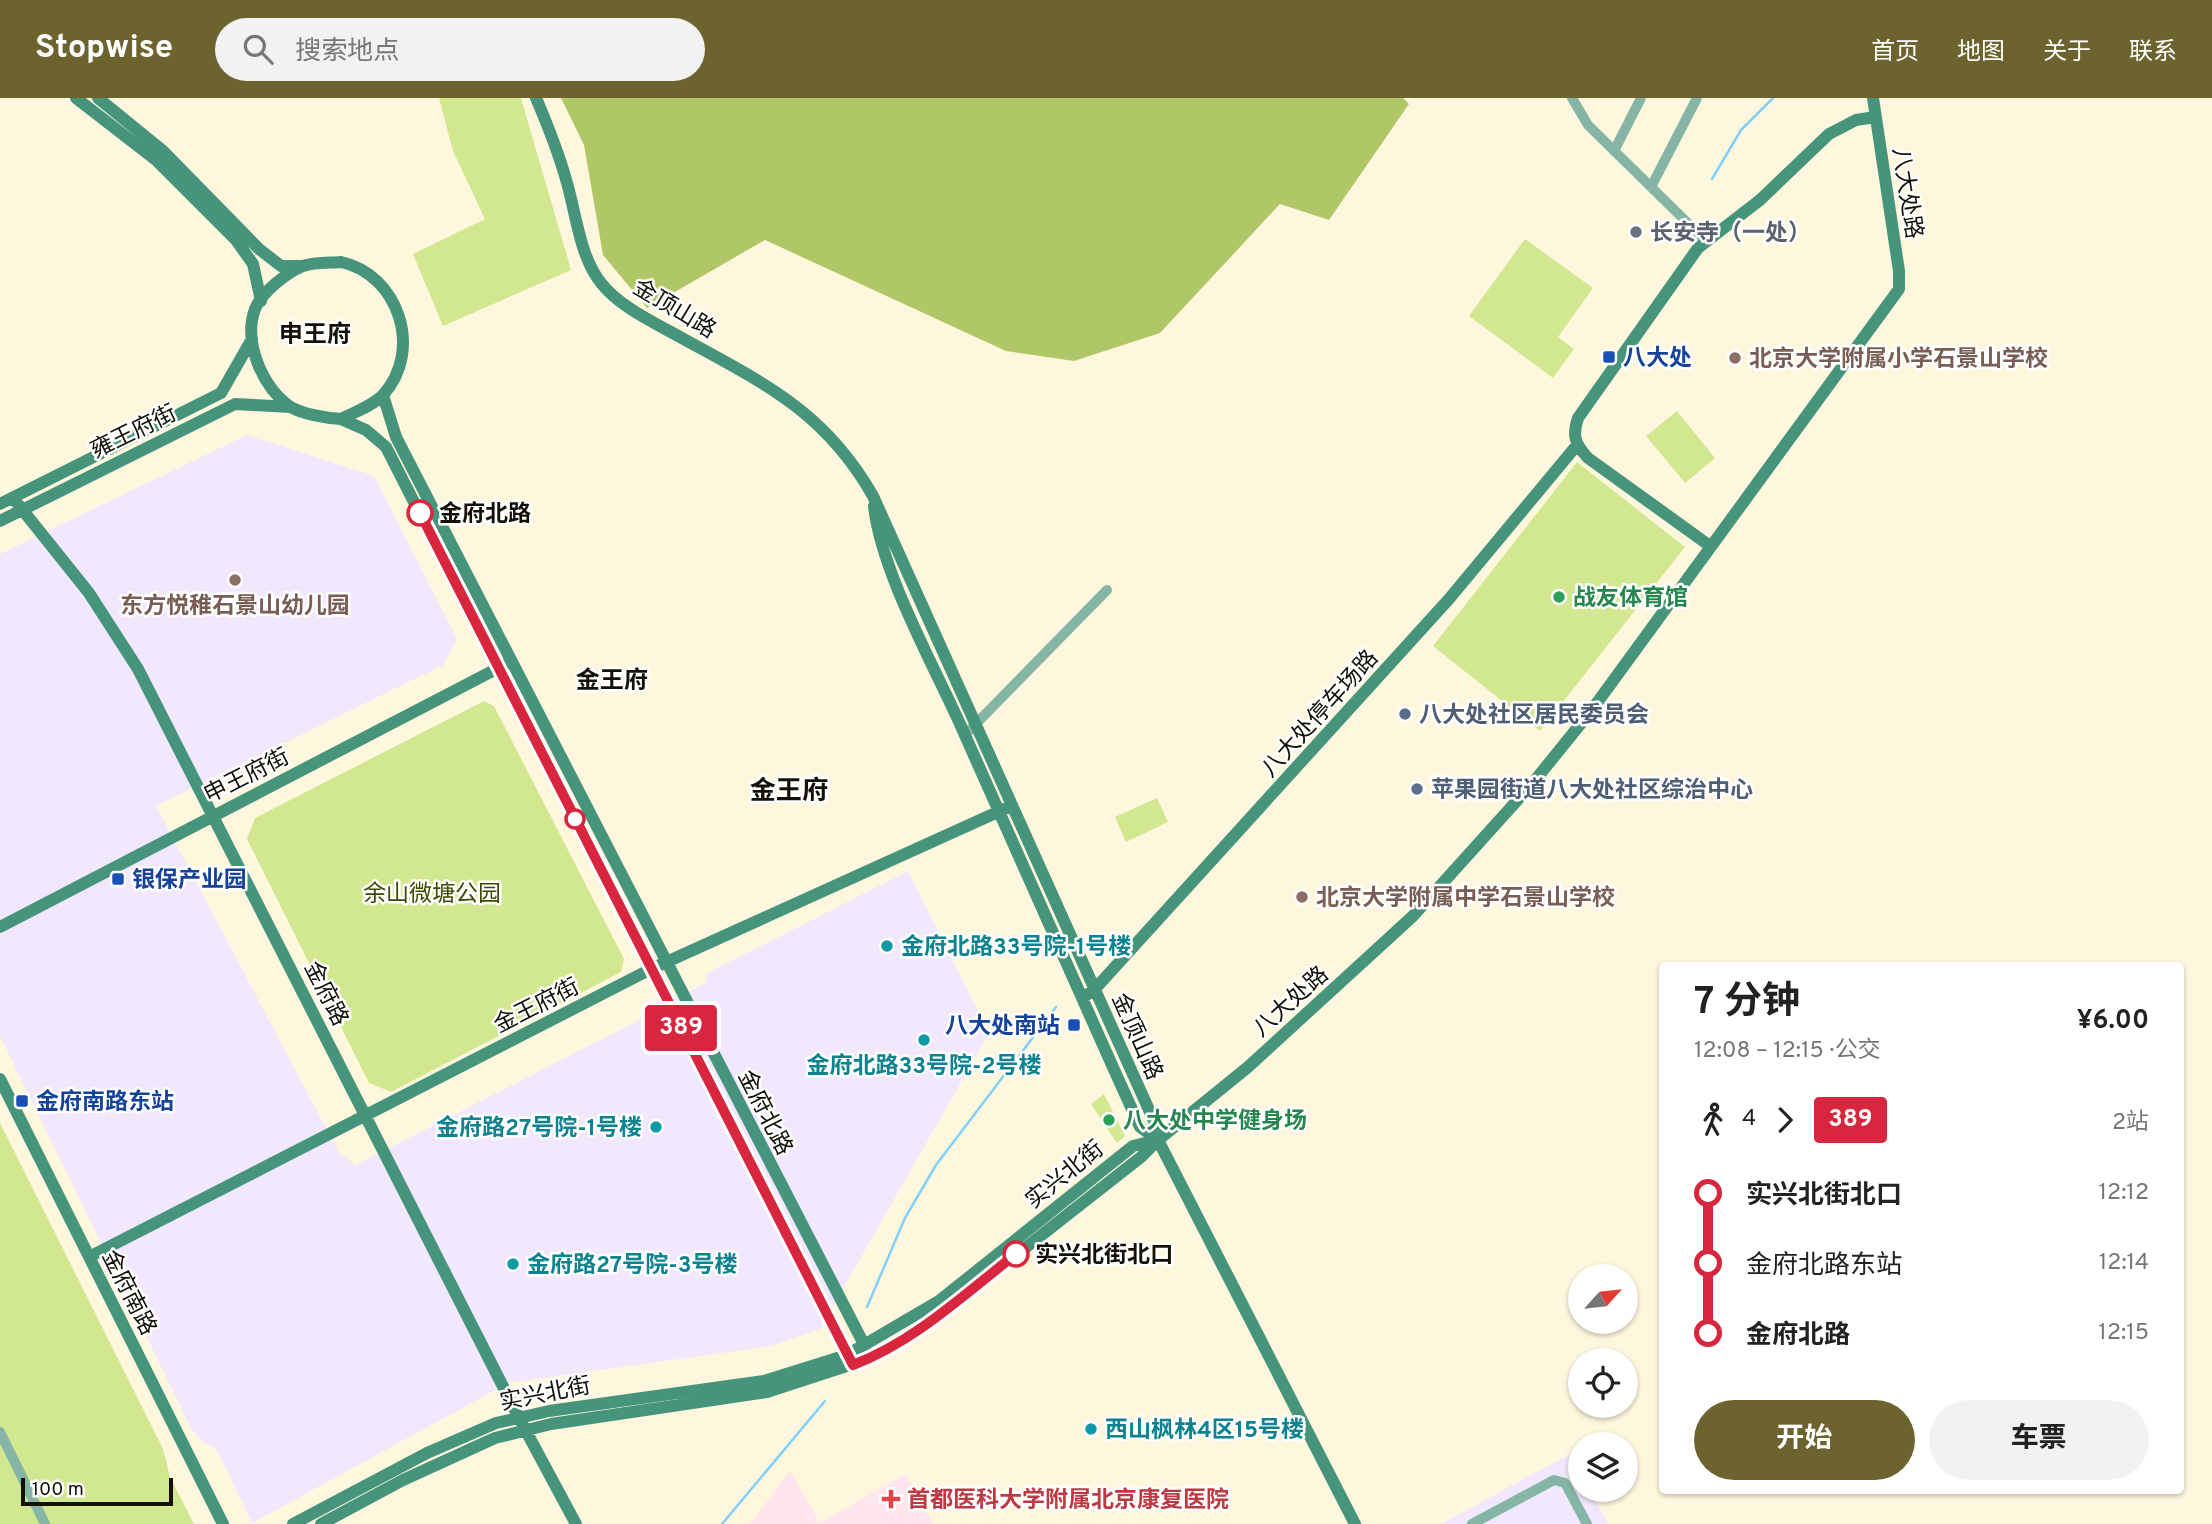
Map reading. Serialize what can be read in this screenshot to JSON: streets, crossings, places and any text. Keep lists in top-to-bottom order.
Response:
{
  "streets": {
    "street": [
      "八大处路",
      "金顶山路",
      "雍王府街",
      "八大处停车场路",
      "申王府街",
      "金府路",
      "金王府街",
      "金府北路",
      "实兴北街",
      "金府南路"
    ]
  },
  "crossings": [
    ["八大处路", "金顶山路"],
    ["八大处路", "实兴北街"],
    ["金顶山路", "八大处停车场路"],
    ["金顶山路", "金王府街"],
    ["金顶山路", "实兴北街"],
    ["雍王府街", "金府路"],
    ["雍王府街", "金府北路"],
    ["申王府街", "金府路"],
    ["申王府街", "金府北路"],
    ["金府路", "金王府街"],
    ["金府路", "实兴北街"],
    ["金王府街", "金府北路"],
    ["金王府街", "金府南路"],
    ["金府北路", "实兴北街"]
  ],
  "districts": ["申王府", "金王府", "金王府"],
  "parks": ["余山微塘公园"],
  "places": {
    "other": [
      "长安寺（一处）",
      "北京大学附属小学石景山学校",
      "金府北路",
      "东方悦稚石景山幼儿园",
      "战友体育馆",
      "八大处社区居民委员会",
      "苹果园街道八大处社区综治中心",
      "北京大学附属中学石景山学校",
      "金府北路33号院-1号楼",
      "金府北路33号院-2号楼",
      "八大处中学健身场",
      "金府路27号院-1号楼",
      "实兴北街北口",
      "金府路27号院-3号楼",
      "西山枫林4区15号楼"
    ],
    "transit": [
      "八大处",
      "银保产业园",
      "八大处南站",
      "金府南路东站"
    ],
    "health": ["首都医科大学附属北京康复医院"]
  },
  "lines": ["bus line 389"],
  "scale_bar": "100 m",
  "north": "top right",
  "page": {
    "header": "Stopwise",
    "search": "搜索地点",
    "nav": [
      "首页",
      "地图",
      "关于",
      "联系"
    ],
    "on_map": "389",
    "heading": ["7 分钟", "12:08 – 12:15 · 公交", "¥6.00"],
    "legs": ["4", "389", "2站"],
    "list": [
      {
        "name": "实兴北街北口",
        "value": "12:12"
      },
      {
        "name": "金府北路东站",
        "value": "12:14"
      },
      {
        "name": "金府北路",
        "value": "12:15"
      }
    ],
    "buttons": ["开始", "车票"],
    "scale": "100 m"
  }
}
